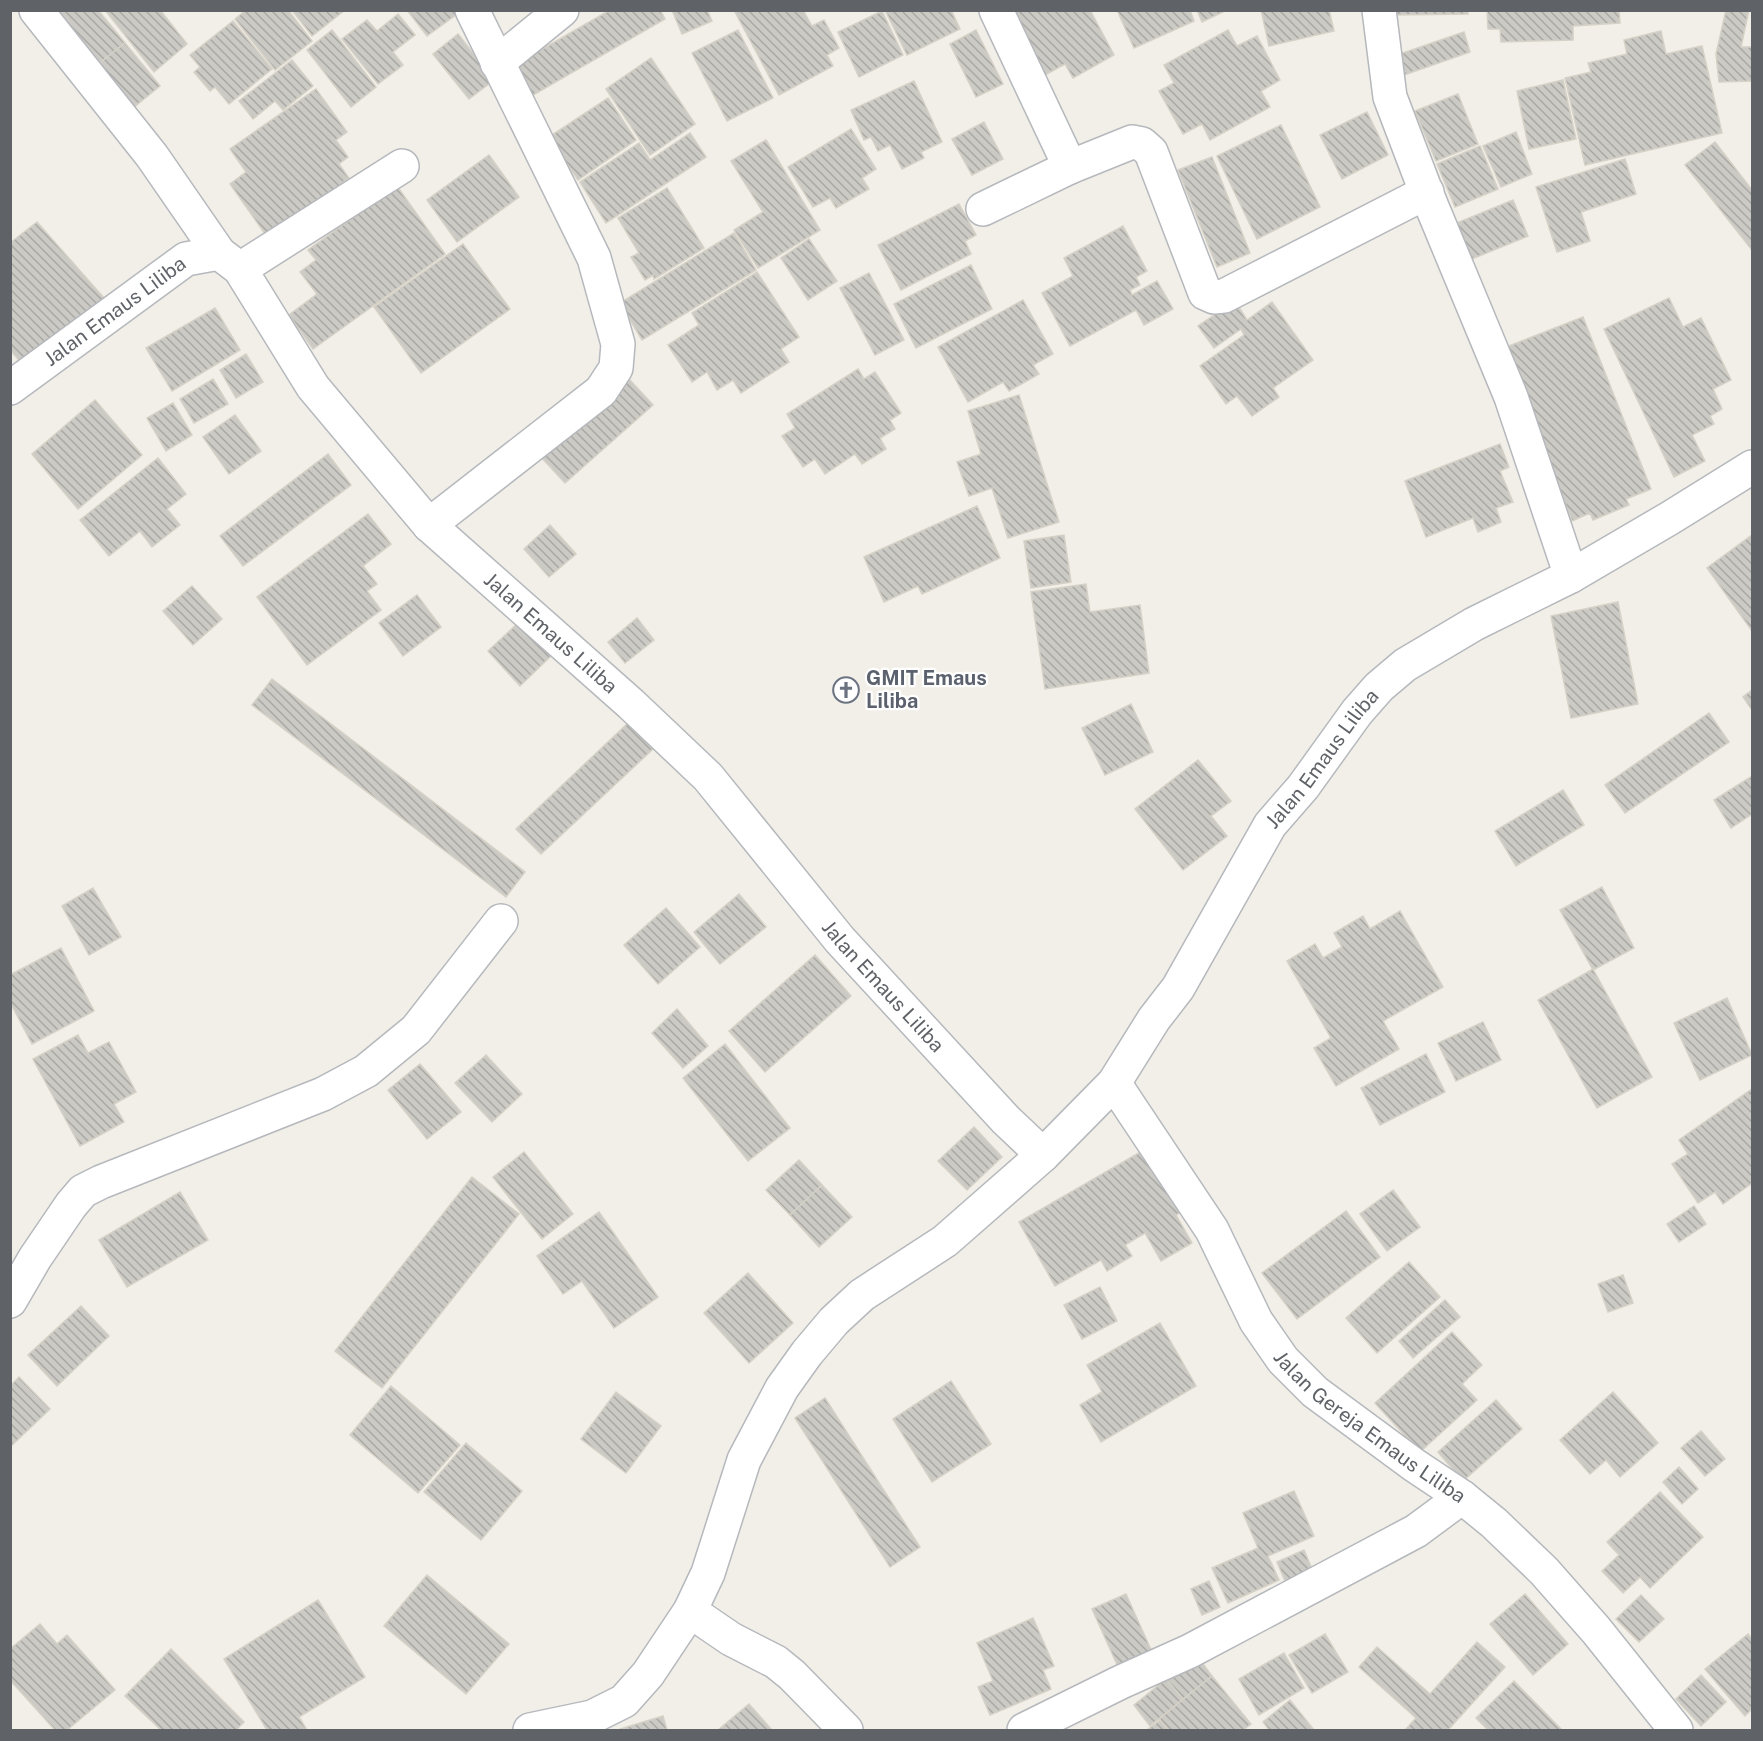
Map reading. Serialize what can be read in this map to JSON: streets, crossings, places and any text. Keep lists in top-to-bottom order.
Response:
{
  "streets": {
    "street": ["Jalan Emaus Liliba", "Jalan Gereja Emaus Liliba"]
  },
  "crossings": [
    ["Jalan Emaus Liliba", "Jalan Gereja Emaus Liliba"]
  ],
  "places": {
    "church": ["GMIT Emaus Liliba"]
  }
}
